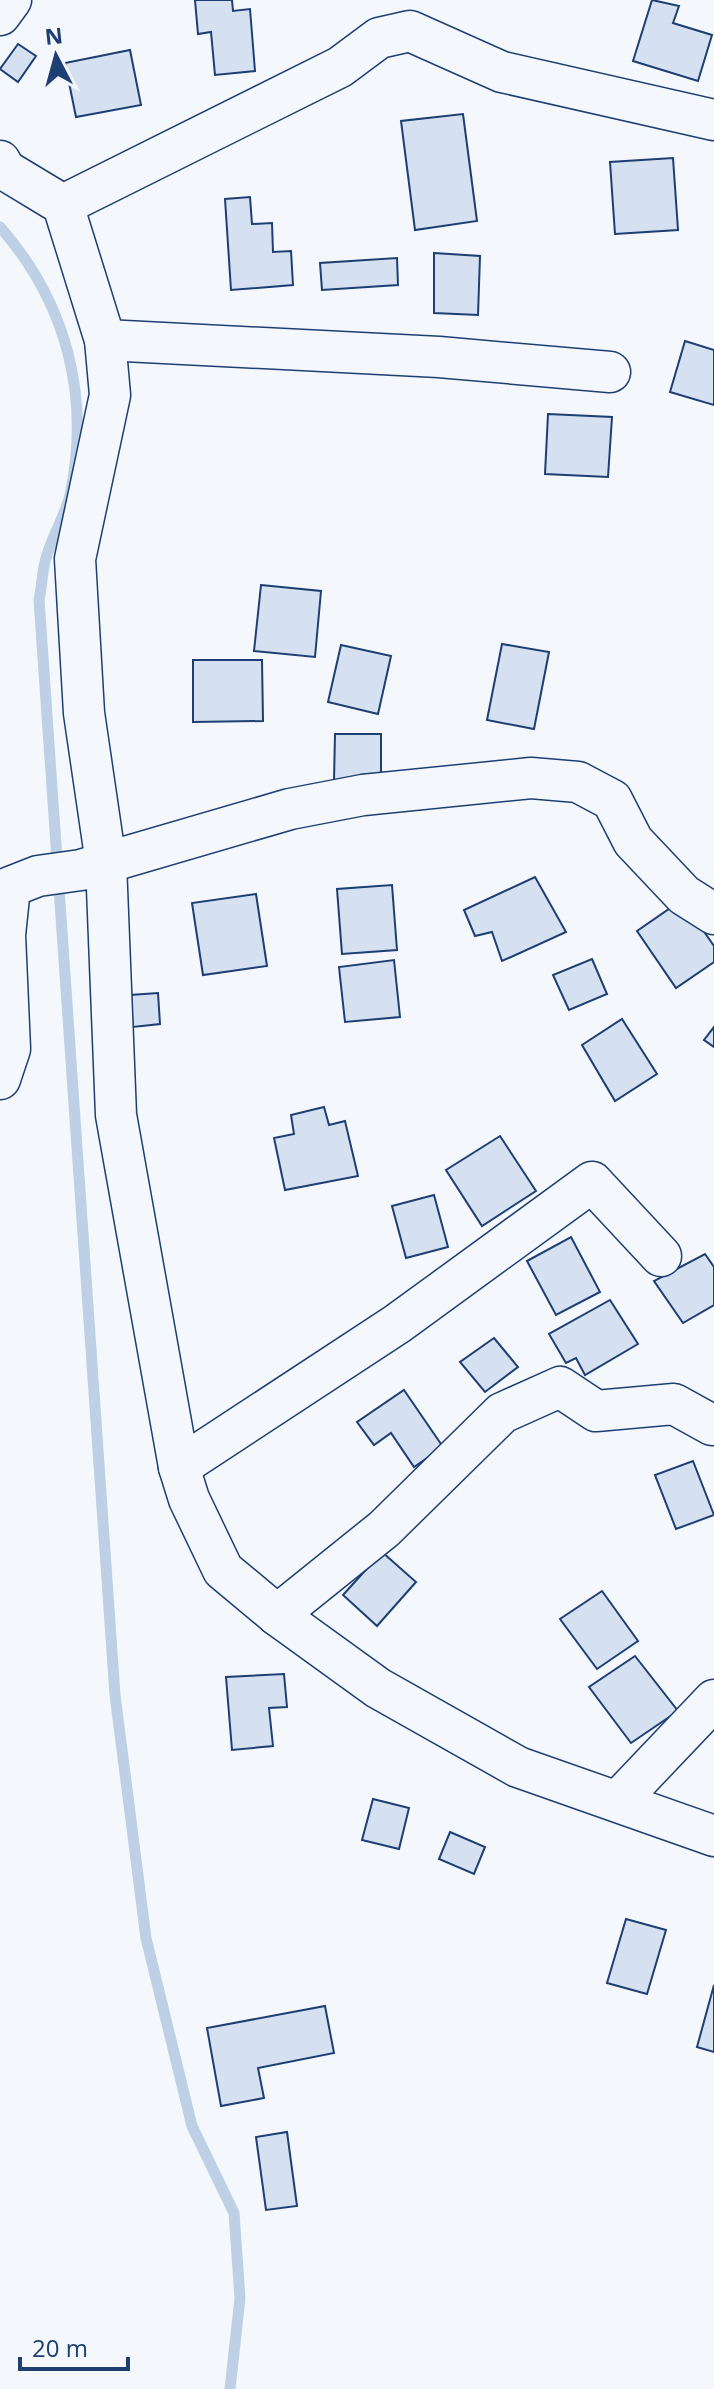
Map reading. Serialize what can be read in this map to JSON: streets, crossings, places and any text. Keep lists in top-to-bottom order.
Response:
{
  "scale_bar": "20 m",
  "north": "top"
}
